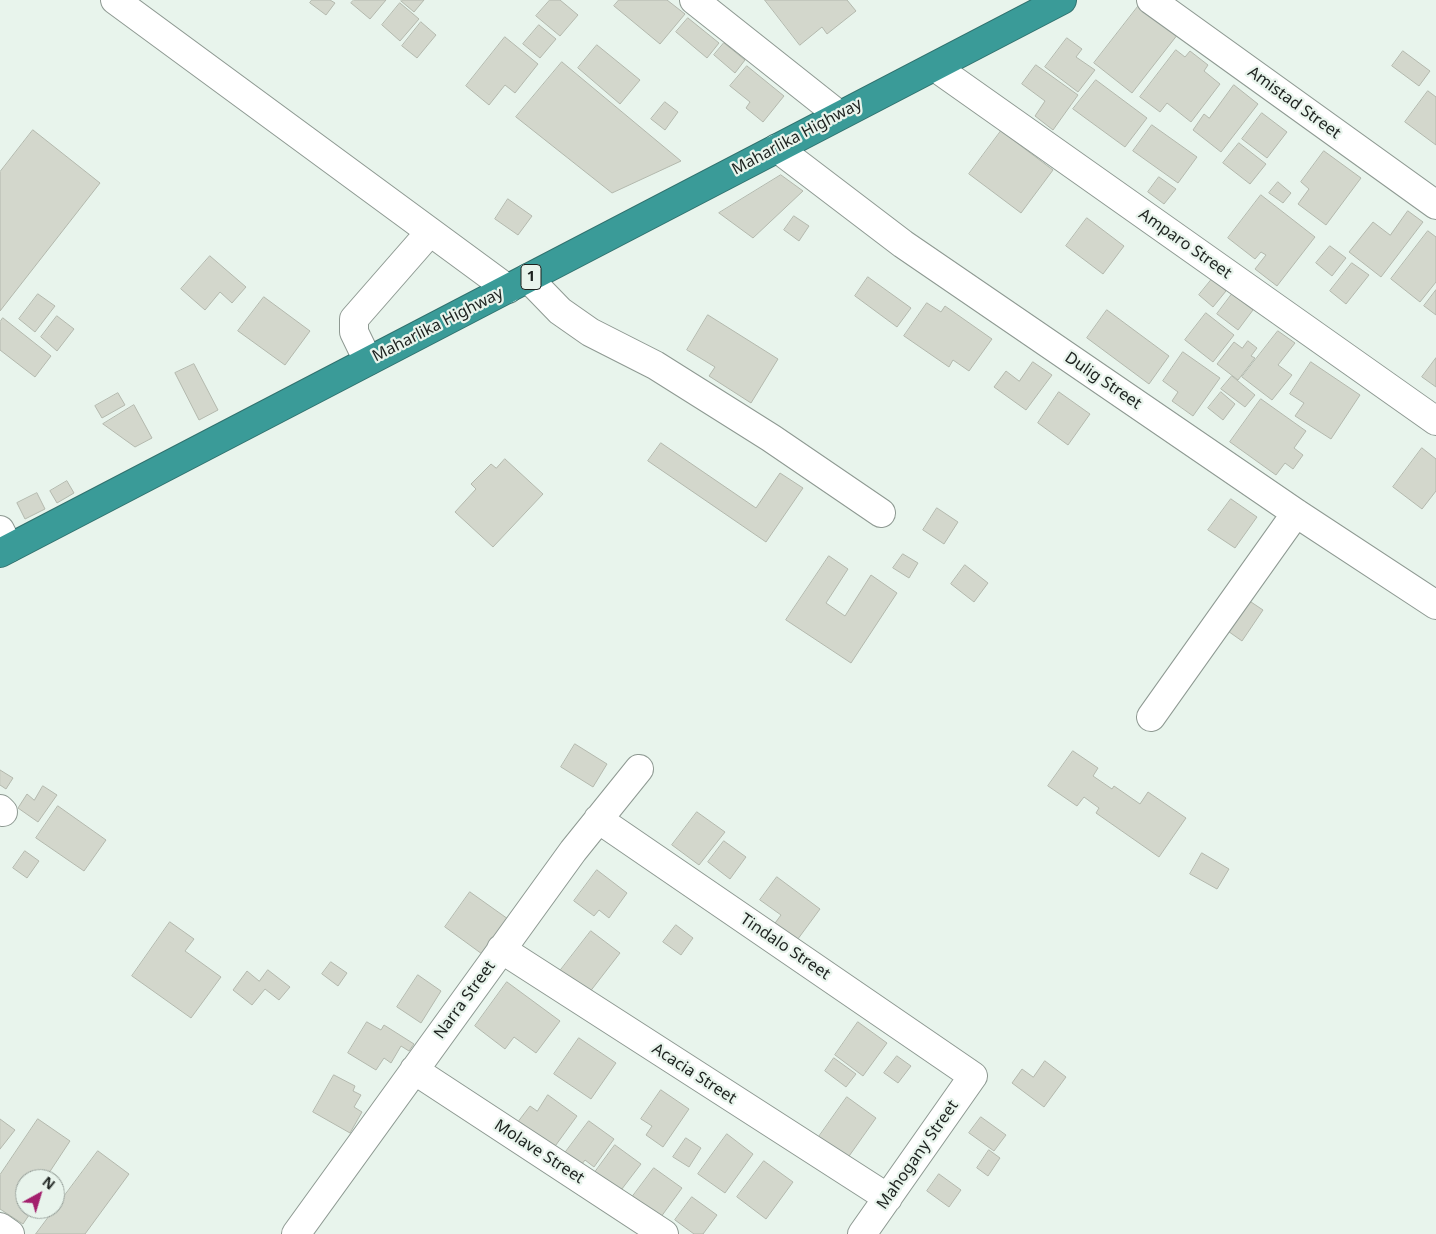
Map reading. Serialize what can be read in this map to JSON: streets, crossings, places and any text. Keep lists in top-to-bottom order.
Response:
{
  "streets": {
    "highway": ["Maharlika Highway", "1"],
    "street": [
      "Amistad Street",
      "Amparo Street",
      "Dulig Street",
      "Tindalo Street",
      "Narra Street",
      "Acacia Street",
      "Molave Street",
      "Mahogany Street"
    ]
  },
  "crossings": [
    ["Maharlika Highway", "Amparo Street"],
    ["Maharlika Highway", "Dulig Street"],
    ["Tindalo Street", "Narra Street"],
    ["Tindalo Street", "Mahogany Street"],
    ["Narra Street", "Acacia Street"],
    ["Narra Street", "Molave Street"],
    ["Acacia Street", "Mahogany Street"]
  ],
  "north": "top right"
}
